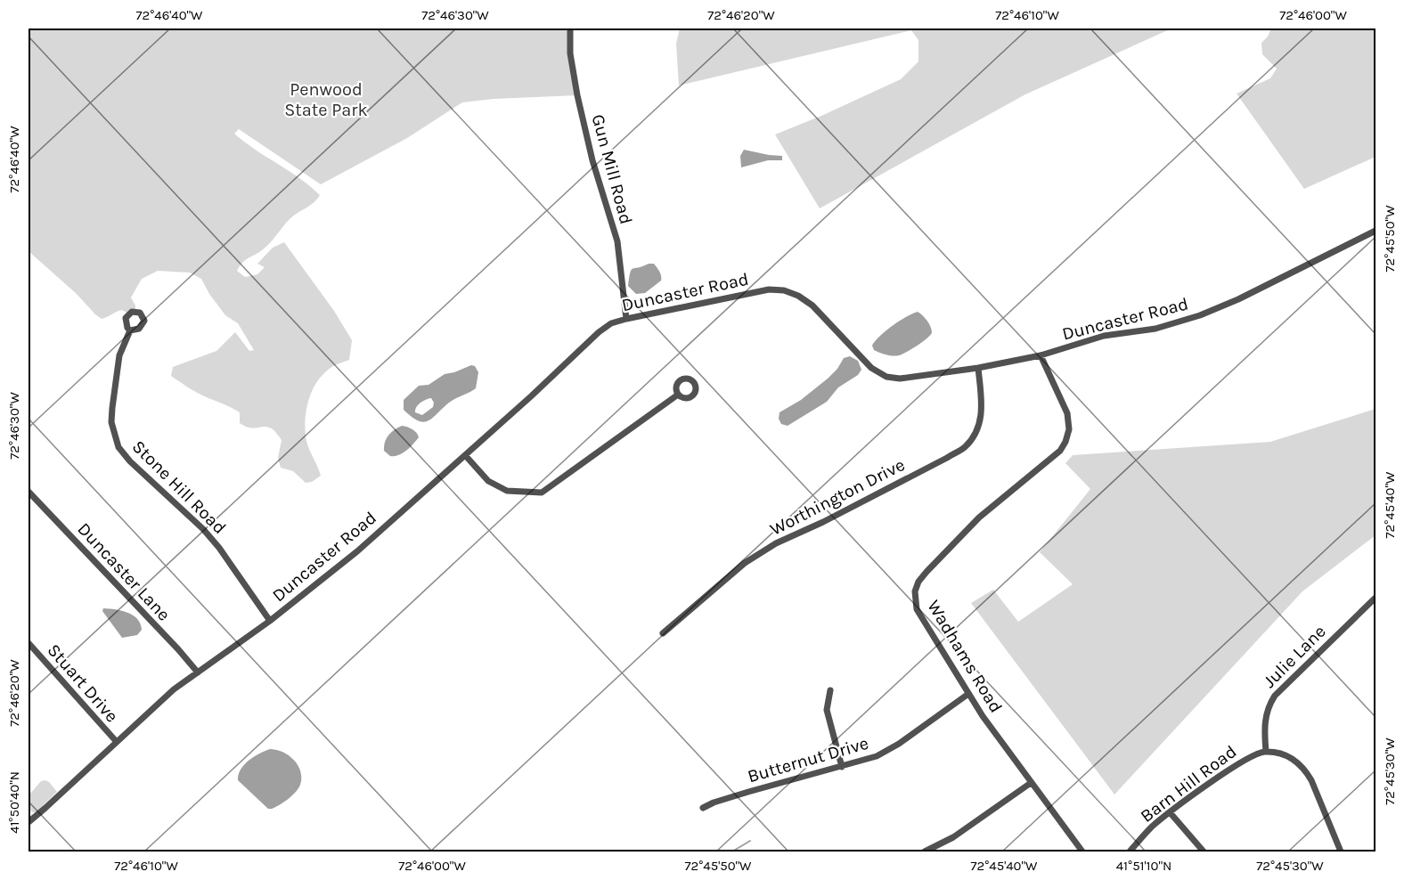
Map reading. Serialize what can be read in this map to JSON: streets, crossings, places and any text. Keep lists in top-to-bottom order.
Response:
{
  "streets": {
    "street": [
      "Gun Mill Road",
      "Duncaster Road",
      "Stone Hill Road",
      "Worthington Drive",
      "Duncaster Lane",
      "Wadhams Road",
      "Julie Lane",
      "Stuart Drive",
      "Butternut Drive",
      "Barn Hill Road"
    ]
  },
  "crossings": [
    ["Gun Mill Road", "Duncaster Road"],
    ["Duncaster Road", "Stone Hill Road"],
    ["Duncaster Road", "Worthington Drive"],
    ["Duncaster Road", "Duncaster Lane"],
    ["Duncaster Road", "Wadhams Road"],
    ["Duncaster Road", "Stuart Drive"],
    ["Wadhams Road", "Butternut Drive"],
    ["Julie Lane", "Barn Hill Road"]
  ],
  "parks": ["Penwood State Park"],
  "coordinates": [
    "72°46'40\"W",
    "72°46'30\"W",
    "72°46'20\"W",
    "72°46'10\"W",
    "72°46'00\"W",
    "72°45'50\"W",
    "72°45'40\"W",
    "72°45'30\"W",
    "41°50'40\"N",
    "41°51'10\"N"
  ]
}
